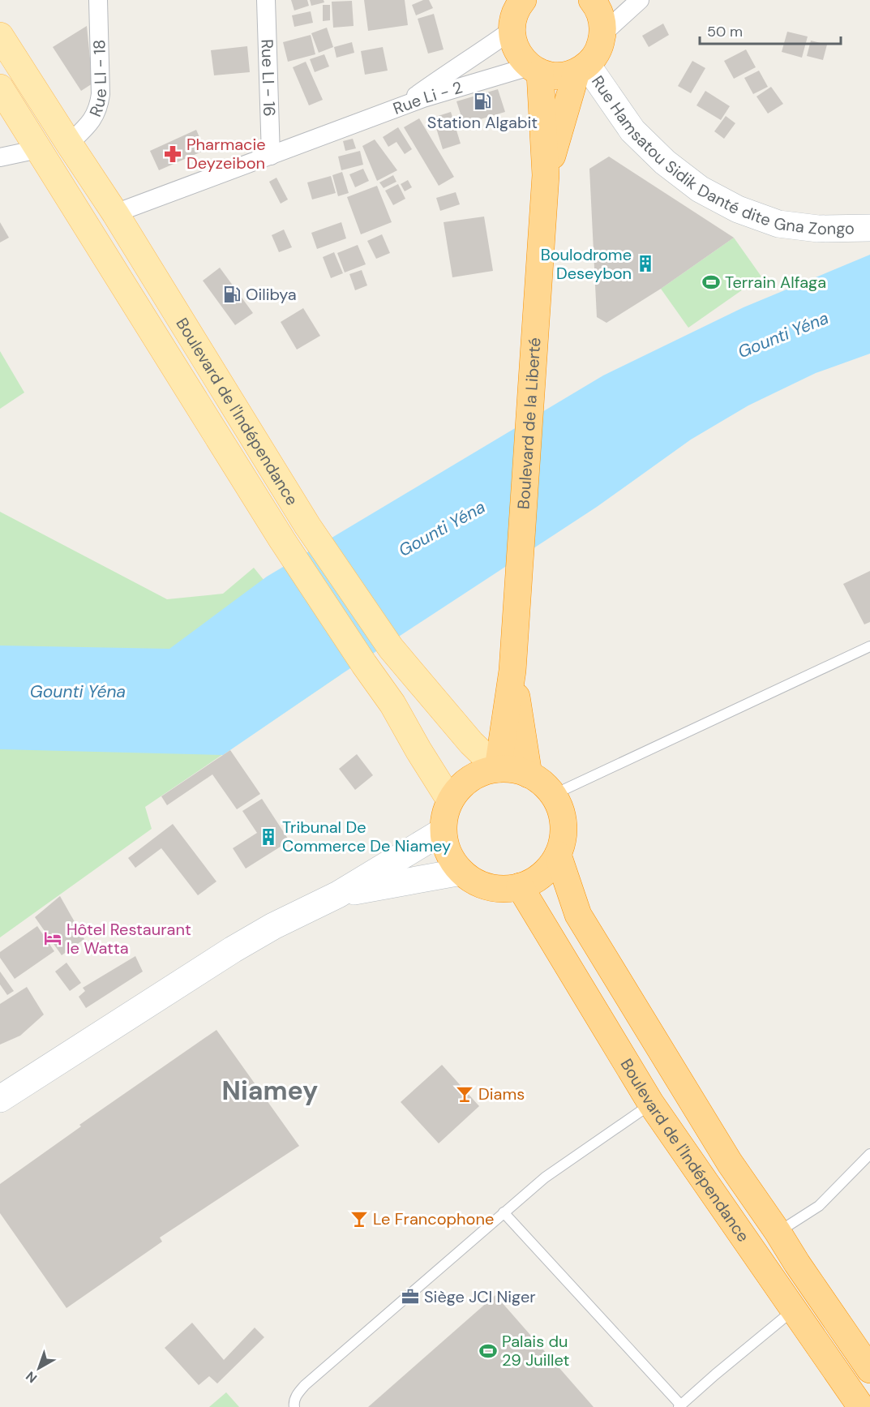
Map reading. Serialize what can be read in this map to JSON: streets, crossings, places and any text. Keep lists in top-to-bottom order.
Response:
{
  "streets": {
    "highway": ["Boulevard de l'Indépendance", "Boulevard de la Liberté"],
    "street": [
      "Rue LI - 18",
      "Rue LI - 16",
      "Rue Li - 2",
      "Rue Hamsatou Sidik Danté dite Gna Zongo"
    ]
  },
  "crossings": [
    ["Rue LI - 18", "Boulevard de l'Indépendance"],
    ["Rue Li - 2", "Boulevard de la Liberté"],
    ["Rue Hamsatou Sidik Danté dite Gna Zongo", "Boulevard de la Liberté"],
    ["Boulevard de l'Indépendance", "Boulevard de la Liberté"]
  ],
  "districts": ["Niamey"],
  "water": ["Gounti Yéna"],
  "places": {
    "fuel station": ["Station Algabit", "Oilibya"],
    "pharmacy": ["Pharmacie Deyzeibon"],
    "building": ["Boulodrome Deseybon", "Tribunal De Commerce De Niamey"],
    "sports": ["Terrain Alfaga", "Palais du 29 Juillet"],
    "hotel": ["Hôtel Restaurant le Watta"],
    "bar": ["Diams", "Le Francophone"],
    "office": ["Siège JCI Niger"]
  },
  "scale_bar": "50 m",
  "north": "bottom left"
}
